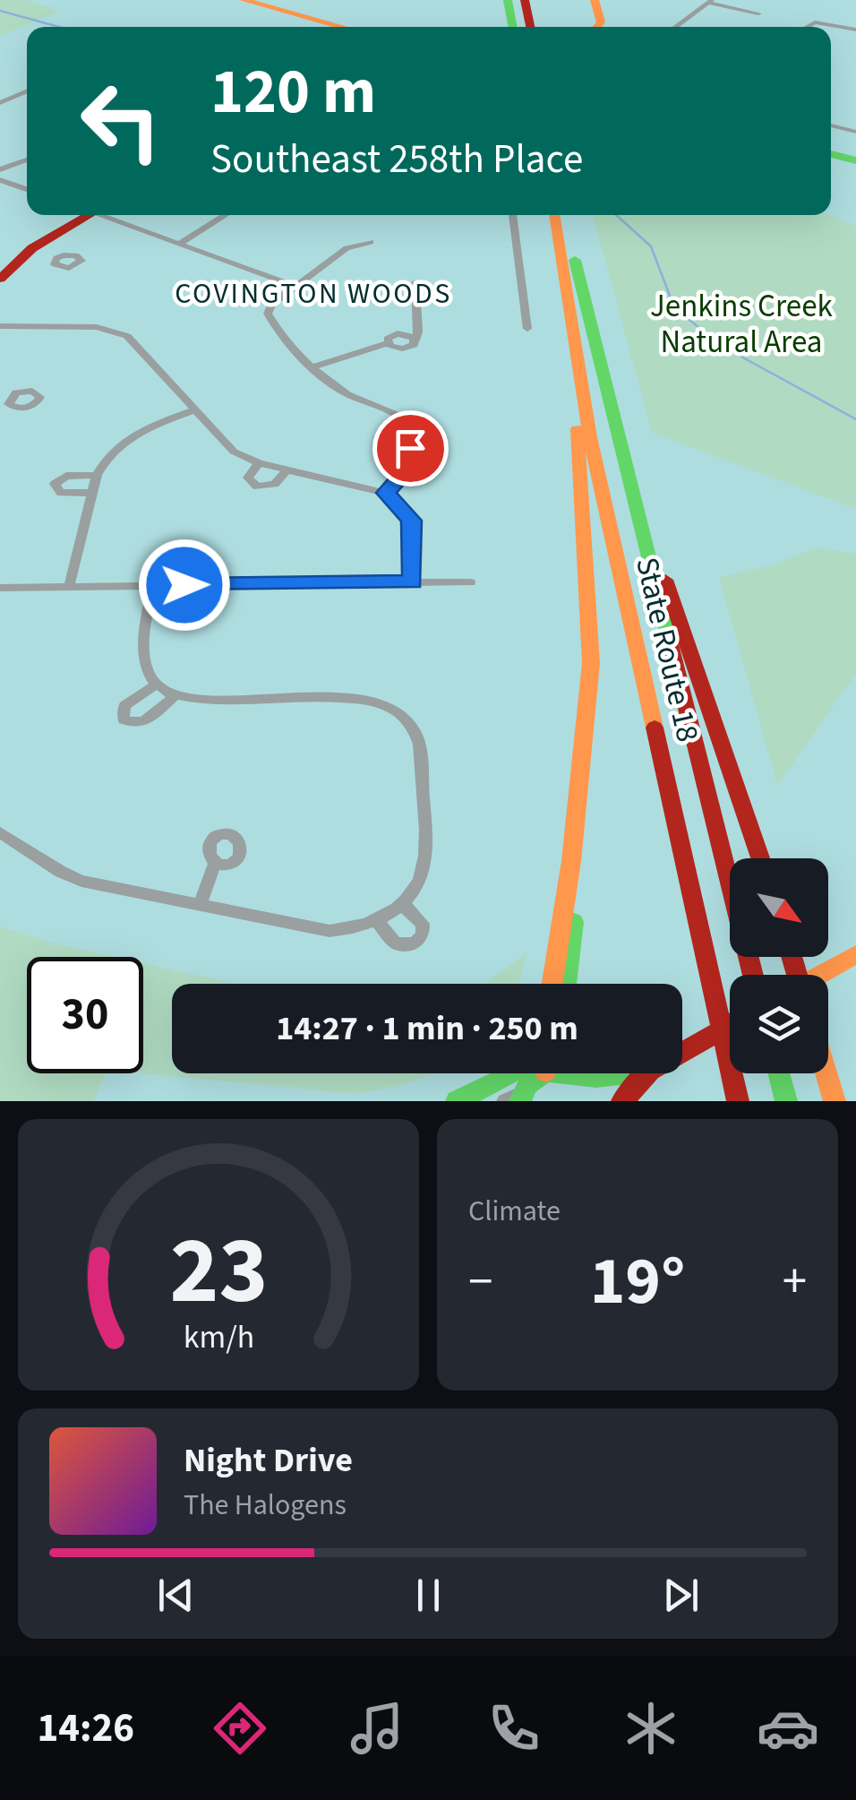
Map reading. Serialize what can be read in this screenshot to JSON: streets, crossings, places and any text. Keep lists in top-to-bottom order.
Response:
{
  "streets": {
    "main road": ["State Route 18"]
  },
  "districts": ["COVINGTON WOODS"],
  "parks": ["Jenkins Creek Natural Area"],
  "north": "bottom right",
  "page": {
    "turn": ["120 m", "Southeast 258th Place"],
    "limit": "30",
    "trip": "14:27 · 1 min · 250 m",
    "tile": "Climate",
    "heat": ["−", "19°", "+"],
    "song": ["Night Drive", "The Halogens"],
    "tabs": "14:26",
    "gauge": ["23", "km/h"]
  }
}
